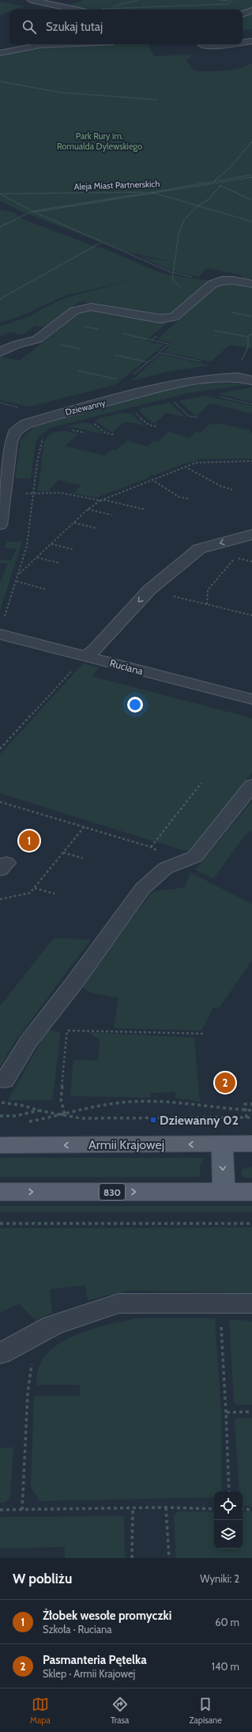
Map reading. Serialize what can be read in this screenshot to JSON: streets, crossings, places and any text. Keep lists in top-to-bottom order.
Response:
{
  "streets": {
    "main road": ["Armii Krajowej", "830"],
    "street": ["Dziewanny", "Ruciana"],
    "path": ["Aleja Miast Partnerskich"]
  },
  "parks": ["Park Rury im. Romualda Dylewskiego"],
  "places": {
    "transit": ["Dziewanny 02"]
  },
  "page": {
    "search": "Szukaj tutaj",
    "pins": ["1", "2"],
    "heading": ["W pobliżu", "Wyniki: 2"],
    "list": [
      {
        "mark": "1",
        "name": "Żłobek wesołe promyczki",
        "note": "Szkoła · Ruciana",
        "value": "60 m"
      },
      {
        "mark": "2",
        "name": "Pasmanteria Pętelka",
        "note": "Sklep · Armii Krajowej",
        "value": "140 m"
      }
    ],
    "nav": ["Mapa", "Trasa", "Zapisane"]
  }
}
